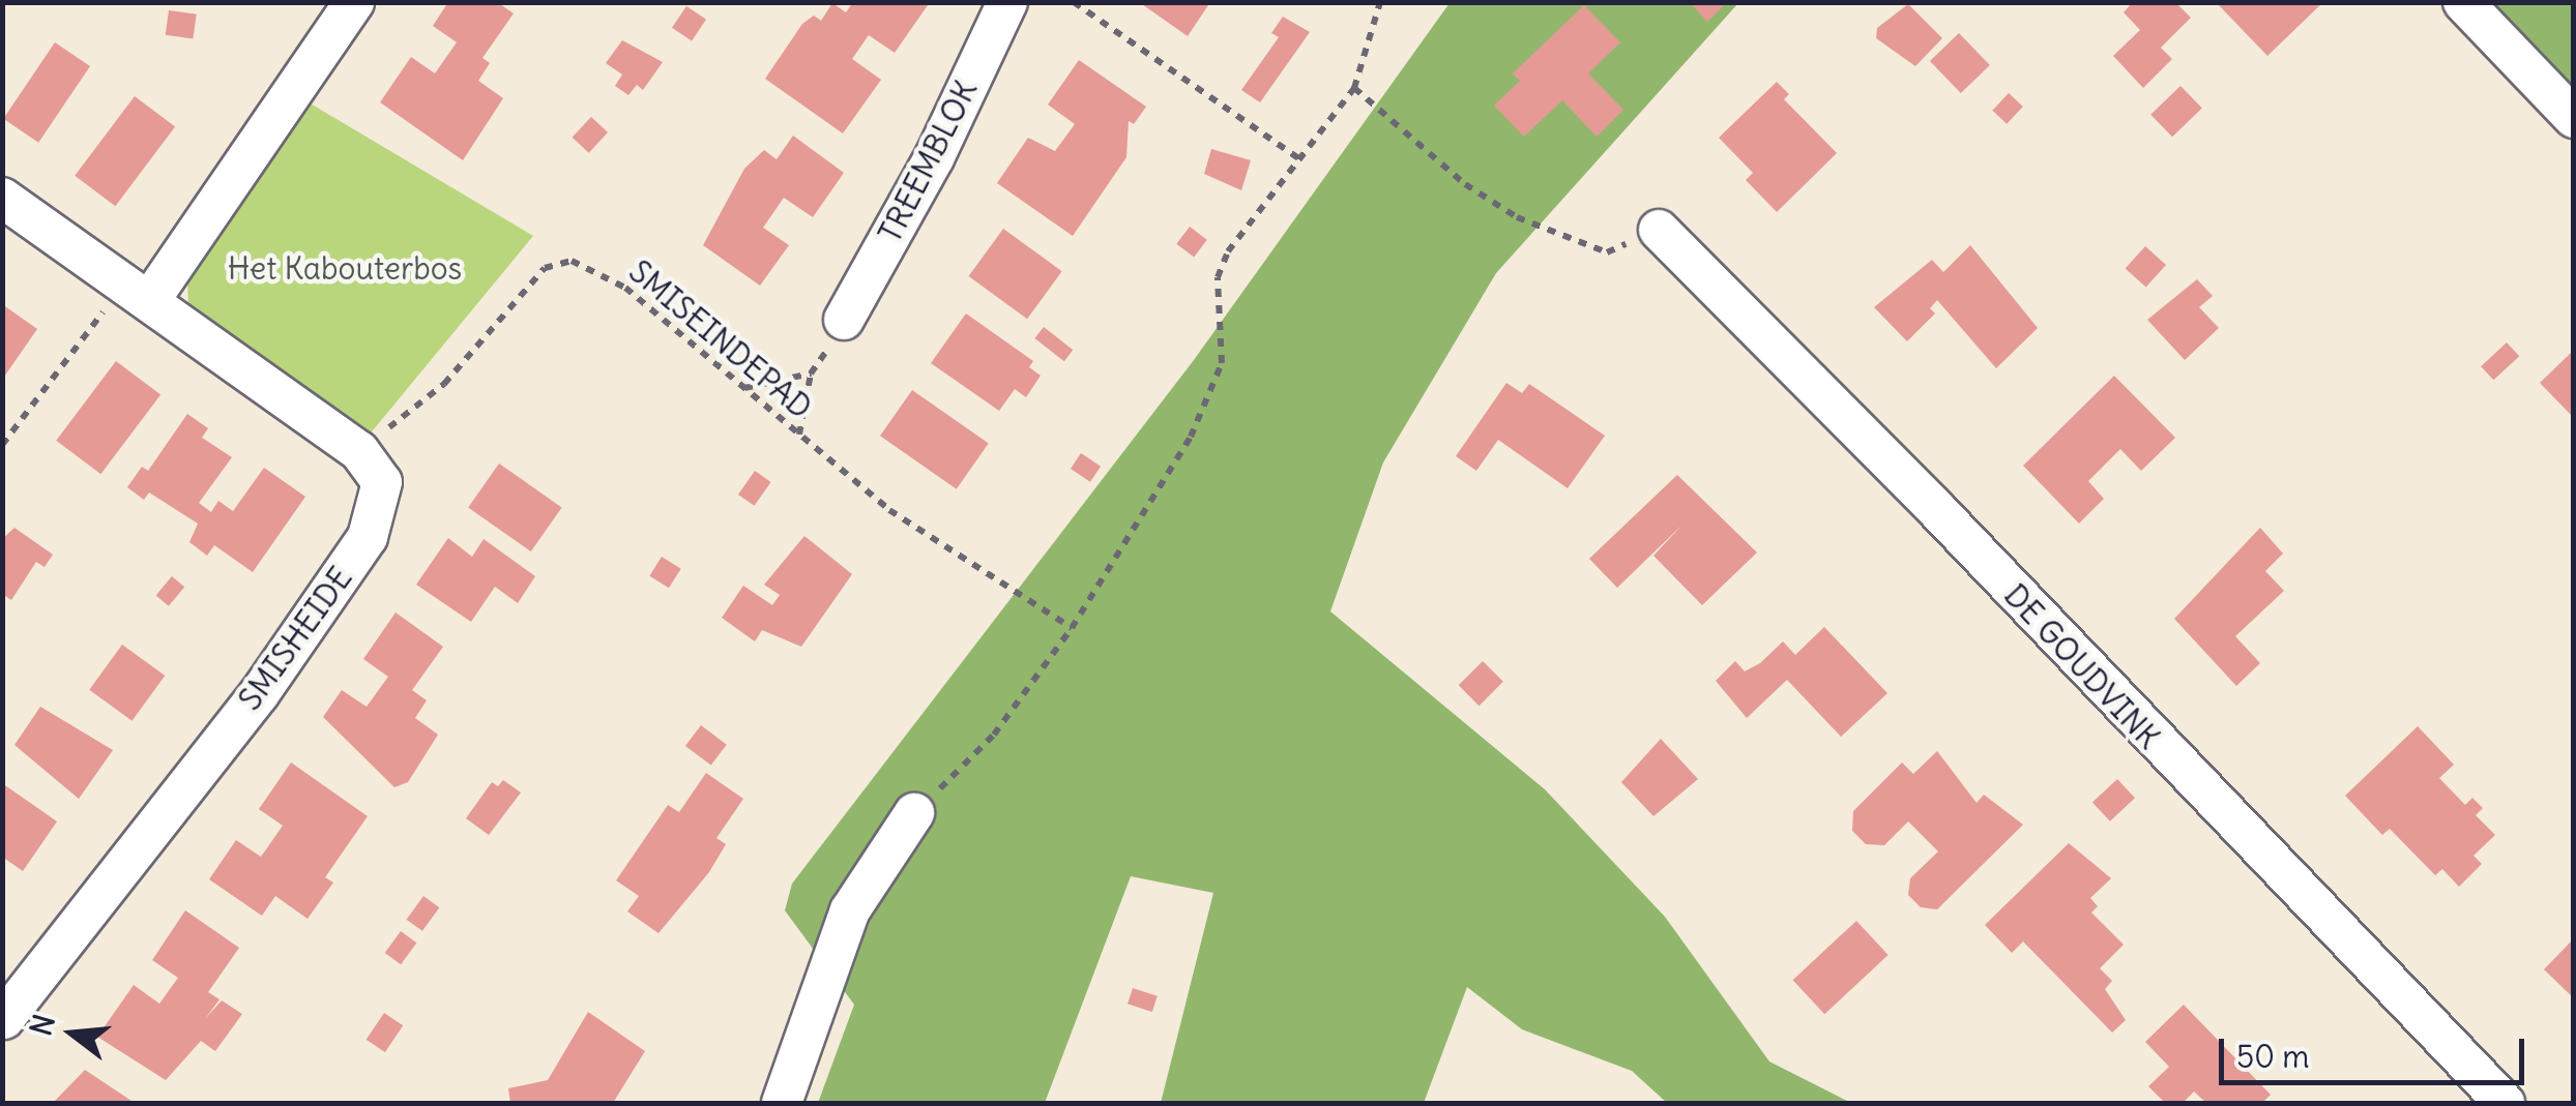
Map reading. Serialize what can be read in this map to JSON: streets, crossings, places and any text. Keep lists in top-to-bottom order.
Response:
{
  "streets": {
    "street": ["TREEMBLOK", "SMISHEIDE", "DE GOUDVINK"],
    "path": ["SMISEINDEPAD"]
  },
  "crossings": [
    ["SMISEINDEPAD", "SMISHEIDE"]
  ],
  "parks": ["Het Kabouterbos"],
  "scale_bar": "50 m",
  "north": "left"
}
